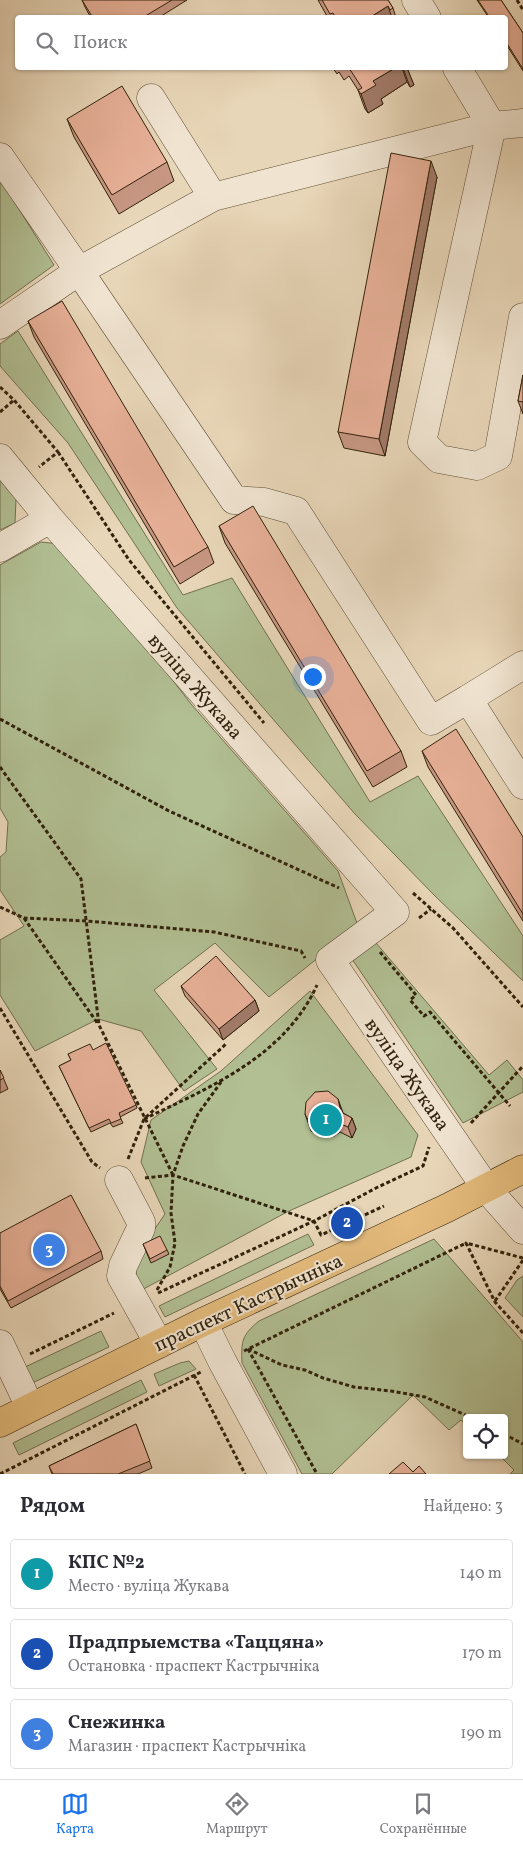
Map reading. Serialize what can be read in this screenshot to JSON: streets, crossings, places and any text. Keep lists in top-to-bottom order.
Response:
{
  "streets": {
    "main road": ["праспект Кастрычніка"],
    "street": ["вуліца Жукава"]
  },
  "crossings": [
    ["вуліца Жукава", "праспект Кастрычніка"]
  ],
  "page": {
    "search": "Поиск",
    "pins": ["1", "2", "3"],
    "heading": ["Рядом", "Найдено: 3"],
    "list": [
      {
        "mark": "1",
        "name": "КПС №2",
        "note": "Место · вуліца Жукава",
        "value": "140 m"
      },
      {
        "mark": "2",
        "name": "Прадпрыемства «Таццяна»",
        "note": "Остановка · праспект Кастрычніка",
        "value": "170 m"
      },
      {
        "mark": "3",
        "name": "Снежинка",
        "note": "Магазин · праспект Кастрычніка",
        "value": "190 m"
      }
    ],
    "nav": ["Карта", "Маршрут", "Сохранённые"]
  }
}
